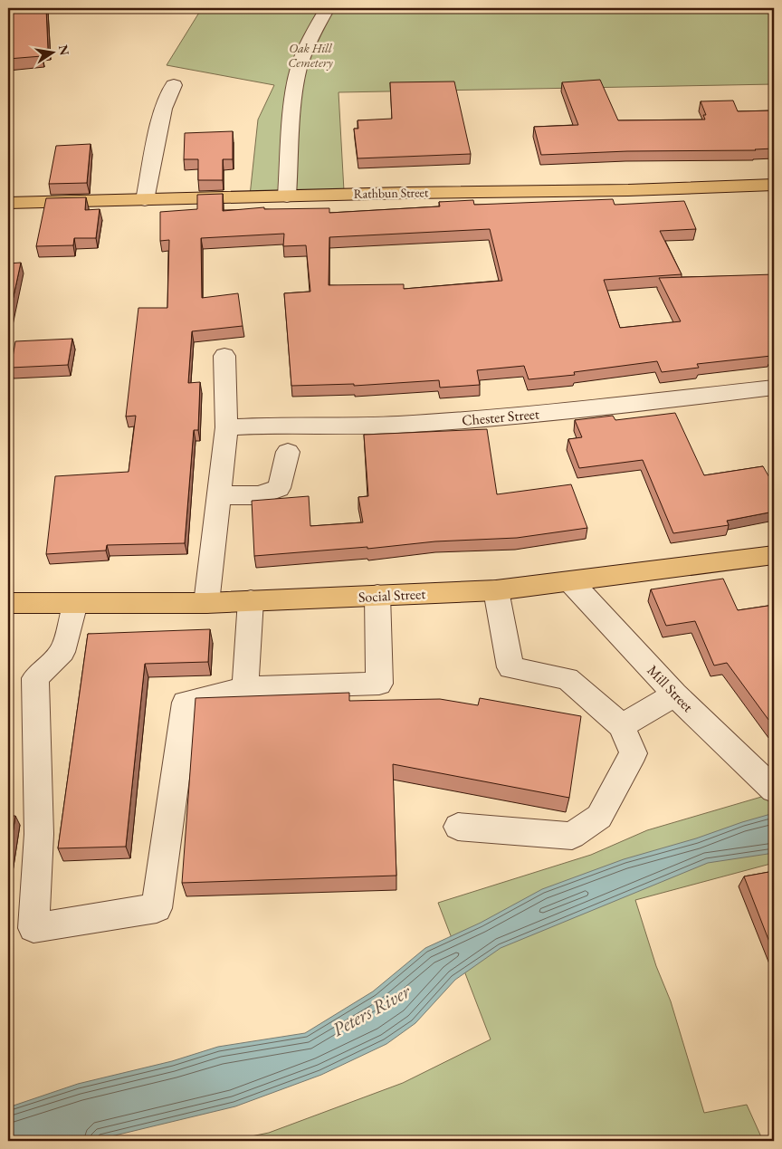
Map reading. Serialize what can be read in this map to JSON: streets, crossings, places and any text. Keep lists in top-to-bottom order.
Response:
{
  "streets": {
    "main road": ["Rathbun Street", "Social Street"],
    "street": ["Chester Street", "Mill Street"]
  },
  "crossings": [
    ["Social Street", "Mill Street"]
  ],
  "water": ["Peters River"],
  "parks": ["Oak Hill Cemetery"],
  "north": "right"
}
